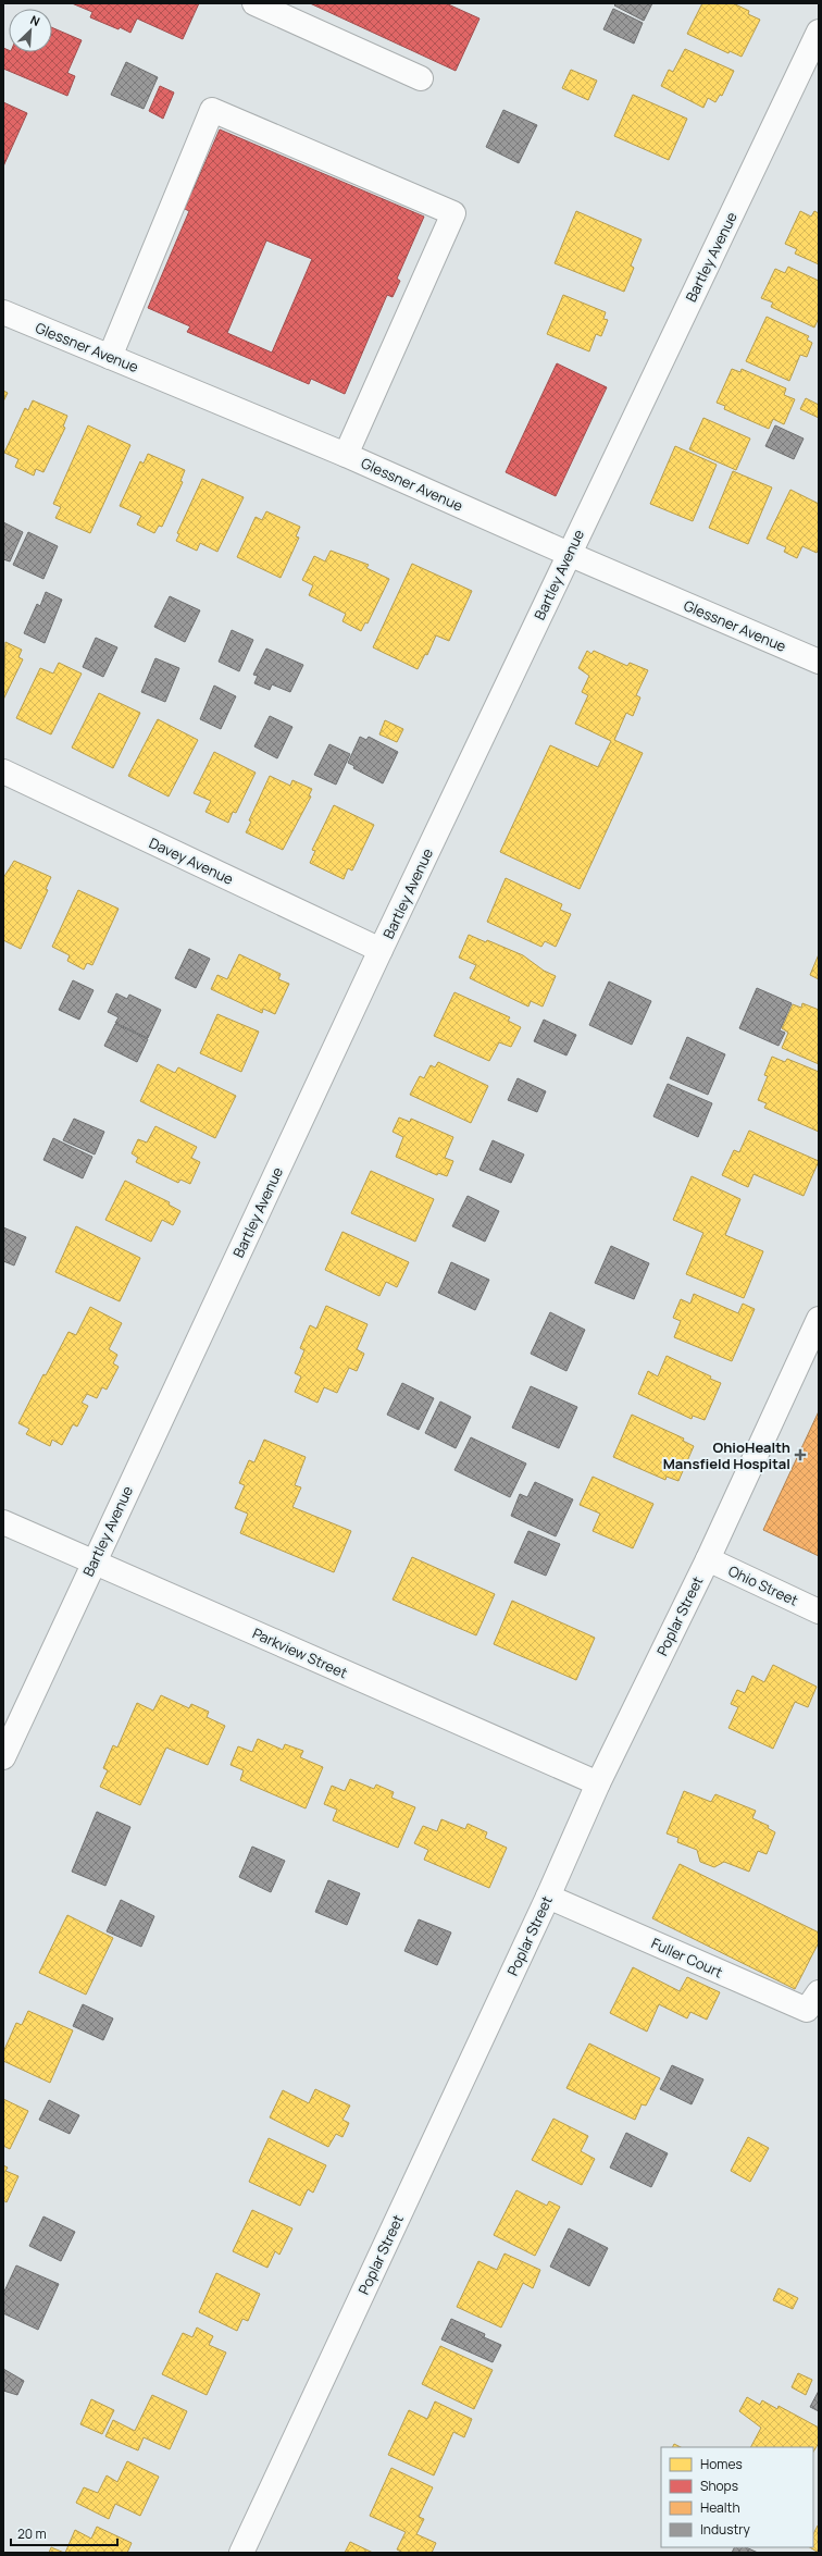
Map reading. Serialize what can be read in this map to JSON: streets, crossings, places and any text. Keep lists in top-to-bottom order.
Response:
{
  "streets": {
    "street": [
      "Bartley Avenue",
      "Glessner Avenue",
      "Davey Avenue",
      "Ohio Street",
      "Poplar Street",
      "Parkview Street",
      "Fuller Court"
    ]
  },
  "crossings": [
    ["Bartley Avenue", "Glessner Avenue"],
    ["Bartley Avenue", "Davey Avenue"],
    ["Bartley Avenue", "Parkview Street"],
    ["Ohio Street", "Poplar Street"],
    ["Poplar Street", "Parkview Street"],
    ["Poplar Street", "Fuller Court"]
  ],
  "places": {
    "health": ["OhioHealth Mansfield Hospital"]
  },
  "legend": [
    "Homes",
    "Shops",
    "Health",
    "Industry"
  ],
  "scale_bar": "20 m",
  "north": "top right"
}
